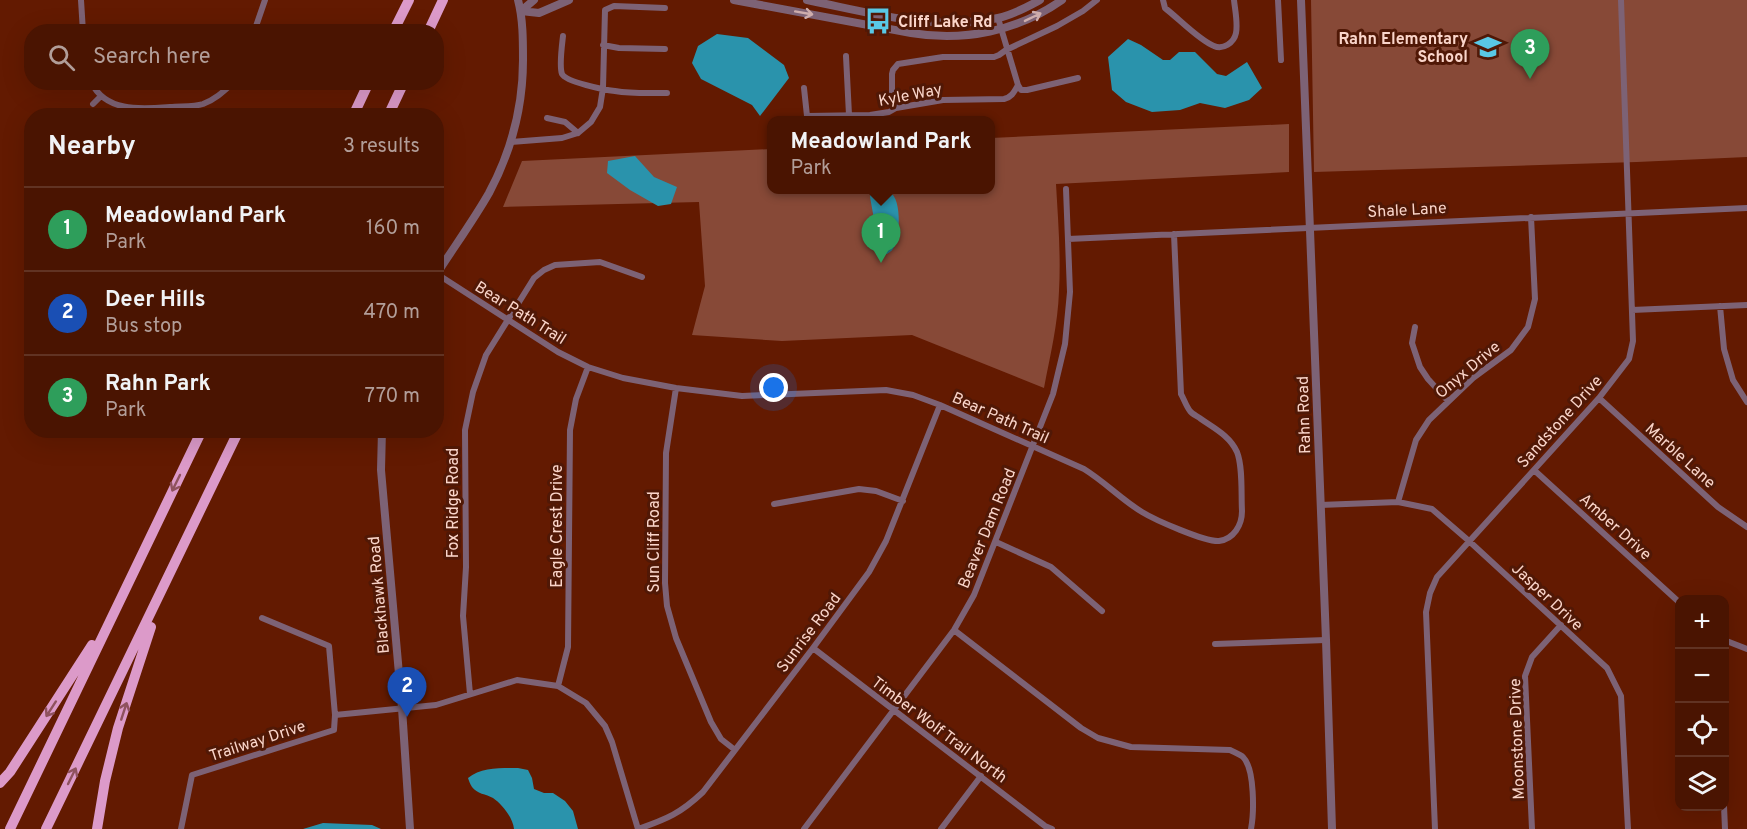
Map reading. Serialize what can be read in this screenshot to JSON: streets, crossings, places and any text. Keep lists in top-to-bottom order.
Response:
{
  "streets": {
    "street": [
      "Kyle Way",
      "Shale Lane",
      "Bear Path Trail",
      "Onyx Drive",
      "Rahn Road",
      "Sandstone Drive",
      "Marble Lane",
      "Fox Ridge Road",
      "Eagle Crest Drive",
      "Amber Drive",
      "Beaver Dam Road",
      "Sun Cliff Road",
      "Blackhawk Road",
      "Jasper Drive",
      "Sunrise Road",
      "Timber Wolf Trail North",
      "Moonstone Drive",
      "Trailway Drive"
    ]
  },
  "crossings": [
    ["Shale Lane", "Bear Path Trail"],
    ["Shale Lane", "Onyx Drive"],
    ["Shale Lane", "Rahn Road"],
    ["Shale Lane", "Sandstone Drive"],
    ["Shale Lane", "Beaver Dam Road"],
    ["Bear Path Trail", "Fox Ridge Road"],
    ["Bear Path Trail", "Eagle Crest Drive"],
    ["Bear Path Trail", "Beaver Dam Road"],
    ["Bear Path Trail", "Sun Cliff Road"],
    ["Bear Path Trail", "Sunrise Road"],
    ["Onyx Drive", "Jasper Drive"],
    ["Rahn Road", "Jasper Drive"],
    ["Sandstone Drive", "Marble Lane"],
    ["Sandstone Drive", "Amber Drive"],
    ["Sandstone Drive", "Jasper Drive"],
    ["Beaver Dam Road", "Timber Wolf Trail North"],
    ["Sun Cliff Road", "Sunrise Road"],
    ["Jasper Drive", "Moonstone Drive"],
    ["Sunrise Road", "Timber Wolf Trail North"]
  ],
  "places": {
    "bus stop": ["Cliff Lake Rd"],
    "school or university": ["Rahn Elementary School"]
  },
  "page": {
    "search": "Search here",
    "pins": ["3", "1", "2"],
    "heading": ["Nearby", "3 results"],
    "popup": ["Meadowland Park", "Park"],
    "list": [
      {
        "mark": "1",
        "name": "Meadowland Park",
        "note": "Park",
        "value": "160 m"
      },
      {
        "mark": "2",
        "name": "Deer Hills",
        "note": "Bus stop",
        "value": "470 m"
      },
      {
        "mark": "3",
        "name": "Rahn Park",
        "note": "Park",
        "value": "770 m"
      }
    ],
    "map_buttons": ["+", "−"]
  }
}
